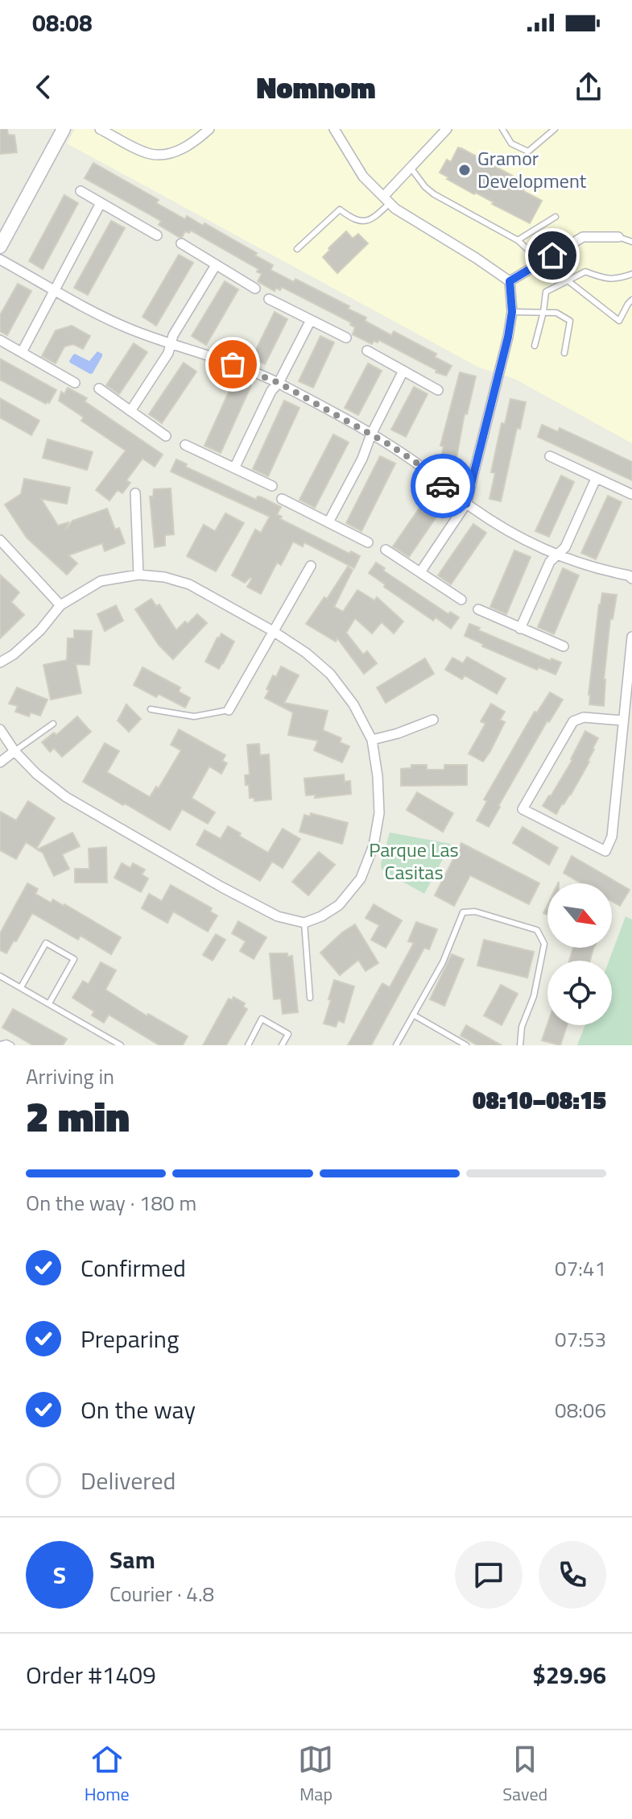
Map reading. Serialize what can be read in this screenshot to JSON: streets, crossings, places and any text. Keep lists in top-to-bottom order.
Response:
{
  "parks": ["Parque Las Casitas"],
  "places": ["Gramor Development"],
  "north": "bottom right",
  "page": {
    "status": "08:08",
    "header": "Nomnom",
    "heading": ["2 min", "Arriving in", "08:10–08:15"],
    "panel": [
      "Sam",
      "Courier · 4.8",
      "Order #1409",
      "$29.96"
    ],
    "bar": "On the way · 180 m",
    "list": [
      ["Confirmed", "07:41"],
      ["Preparing", "07:53"],
      ["On the way", "08:06"],
      "Delivered"
    ],
    "round": "S",
    "tabs": ["Home", "Map", "Saved"]
  }
}
